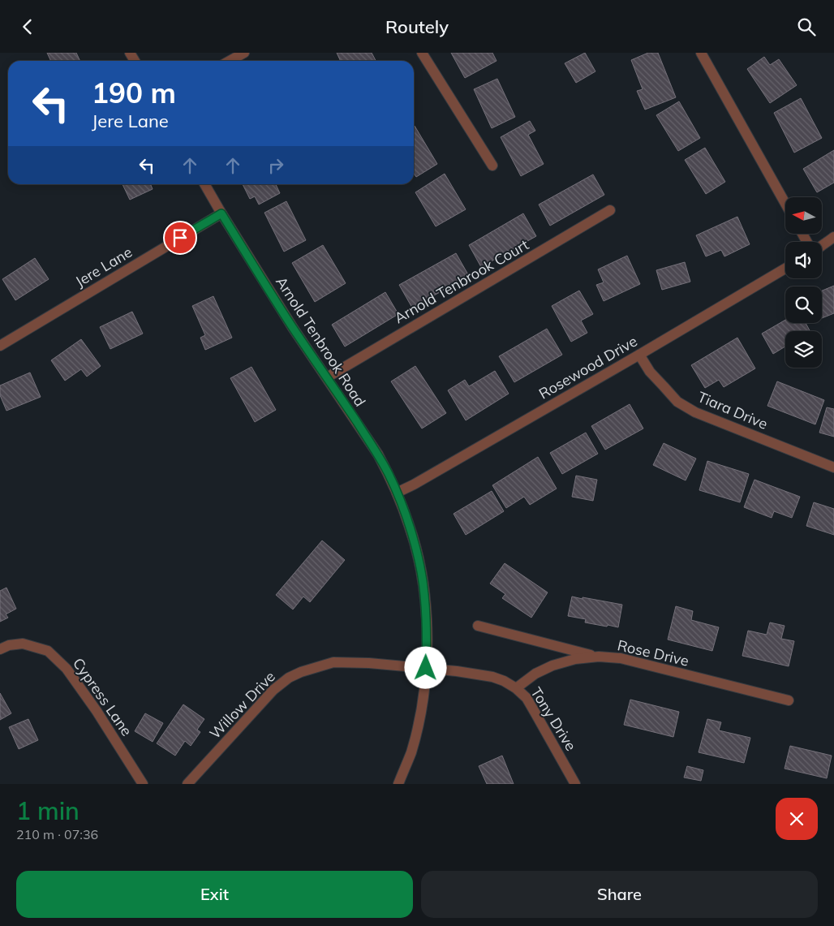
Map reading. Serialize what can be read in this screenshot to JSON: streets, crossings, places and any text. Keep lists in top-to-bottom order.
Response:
{
  "streets": {
    "street": [
      "Jere Lane",
      "Arnold Tenbrook Court",
      "Arnold Tenbrook Road",
      "Rosewood Drive",
      "Tiara Drive",
      "Rose Drive",
      "Cypress Lane",
      "Willow Drive",
      "Tony Drive"
    ]
  },
  "crossings": [
    ["Jere Lane", "Arnold Tenbrook Road"],
    ["Arnold Tenbrook Court", "Arnold Tenbrook Road"],
    ["Arnold Tenbrook Road", "Rosewood Drive"],
    ["Arnold Tenbrook Road", "Willow Drive"],
    ["Arnold Tenbrook Road", "Tony Drive"],
    ["Rosewood Drive", "Tiara Drive"],
    ["Rose Drive", "Tony Drive"],
    ["Willow Drive", "Tony Drive"]
  ],
  "north": "left",
  "page": {
    "header": "Routely",
    "turn": ["190 m", "Jere Lane"],
    "heading": ["1 min", "210 m · 07:36"],
    "buttons": ["Exit", "Share"]
  }
}
